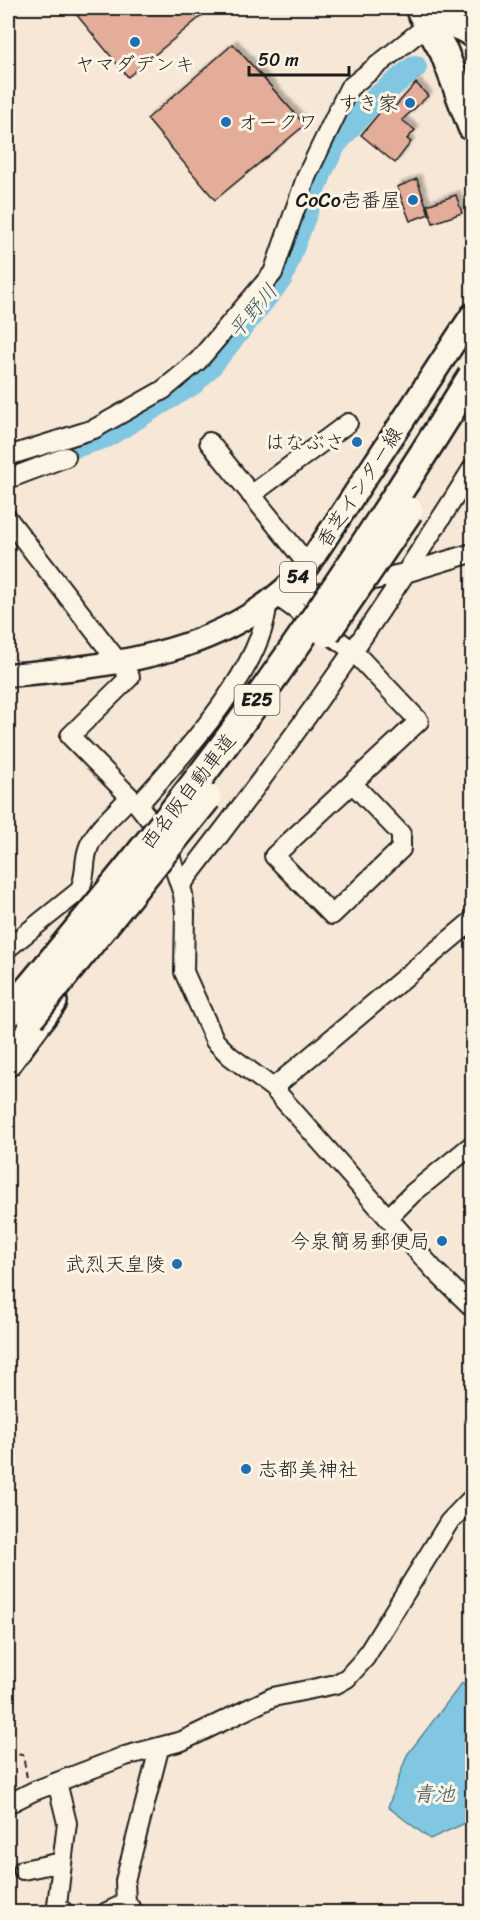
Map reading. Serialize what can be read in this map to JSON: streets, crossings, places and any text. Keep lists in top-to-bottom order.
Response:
{
  "streets": {
    "highway": ["E25", "西名阪自動車道"],
    "main road": ["香芝インター線", "54"]
  },
  "water": ["平野川", "青池"],
  "places": [
    "ヤマダデンキ",
    "すき家",
    "オークワ",
    "CoCo壱番屋",
    "はなぶさ",
    "今泉簡易郵便局",
    "武烈天皇陵",
    "志都美神社"
  ],
  "scale_bar": "50 m"
}
